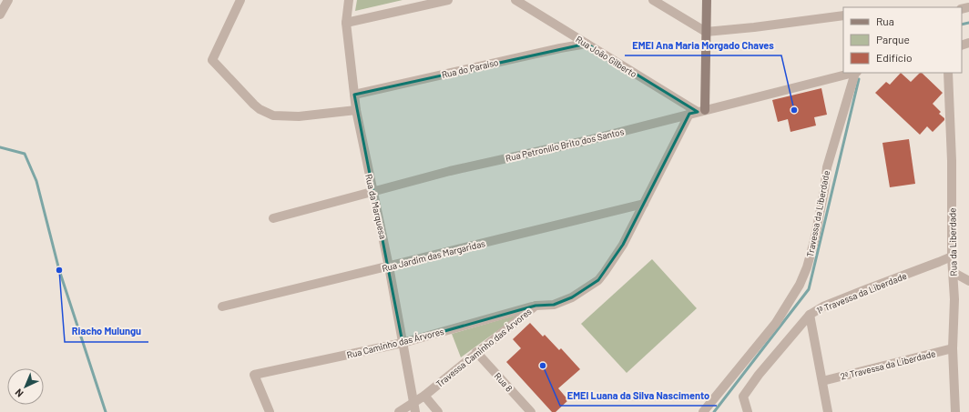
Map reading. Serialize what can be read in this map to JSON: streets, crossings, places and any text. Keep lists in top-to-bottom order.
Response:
{
  "streets": {
    "street": [
      "Rua João Gilberto",
      "Rua do Paraíso",
      "Rua Petronílio Brito dos Santos",
      "Rua da Marquesa",
      "Travessa da Liberdade",
      "Rua da Liberdade",
      "Rua Jardim das Margaridas",
      "1ª Travessa da Liberdade",
      "Rua Caminho das Árvores",
      "Travessa Caminho das Árvores",
      "2ª Travessa da Liberdade",
      "Rua 8"
    ]
  },
  "crossings": [
    ["Rua João Gilberto", "Rua do Paraíso"],
    ["Rua João Gilberto", "Rua Petronílio Brito dos Santos"],
    ["Rua João Gilberto", "Travessa Caminho das Árvores"],
    ["Rua do Paraíso", "Rua da Marquesa"],
    ["Rua Petronílio Brito dos Santos", "Rua da Marquesa"],
    ["Rua Petronílio Brito dos Santos", "Travessa Caminho das Árvores"],
    ["Rua da Marquesa", "Rua Jardim das Margaridas"],
    ["Rua da Marquesa", "Rua Caminho das Árvores"],
    ["Rua da Marquesa", "Travessa Caminho das Árvores"],
    ["Rua da Liberdade", "1ª Travessa da Liberdade"],
    ["Rua da Liberdade", "2ª Travessa da Liberdade"],
    ["Rua Jardim das Margaridas", "Travessa Caminho das Árvores"],
    ["Rua Caminho das Árvores", "Travessa Caminho das Árvores"],
    ["Travessa Caminho das Árvores", "Rua 8"]
  ],
  "places": ["EMEI Ana Maria Morgado Chaves", "Riacho Mulungu", "EMEI Luana da Silva Nascimento"],
  "legend": ["Rua", "Parque", "Edifício"],
  "north": "bottom left"
}
